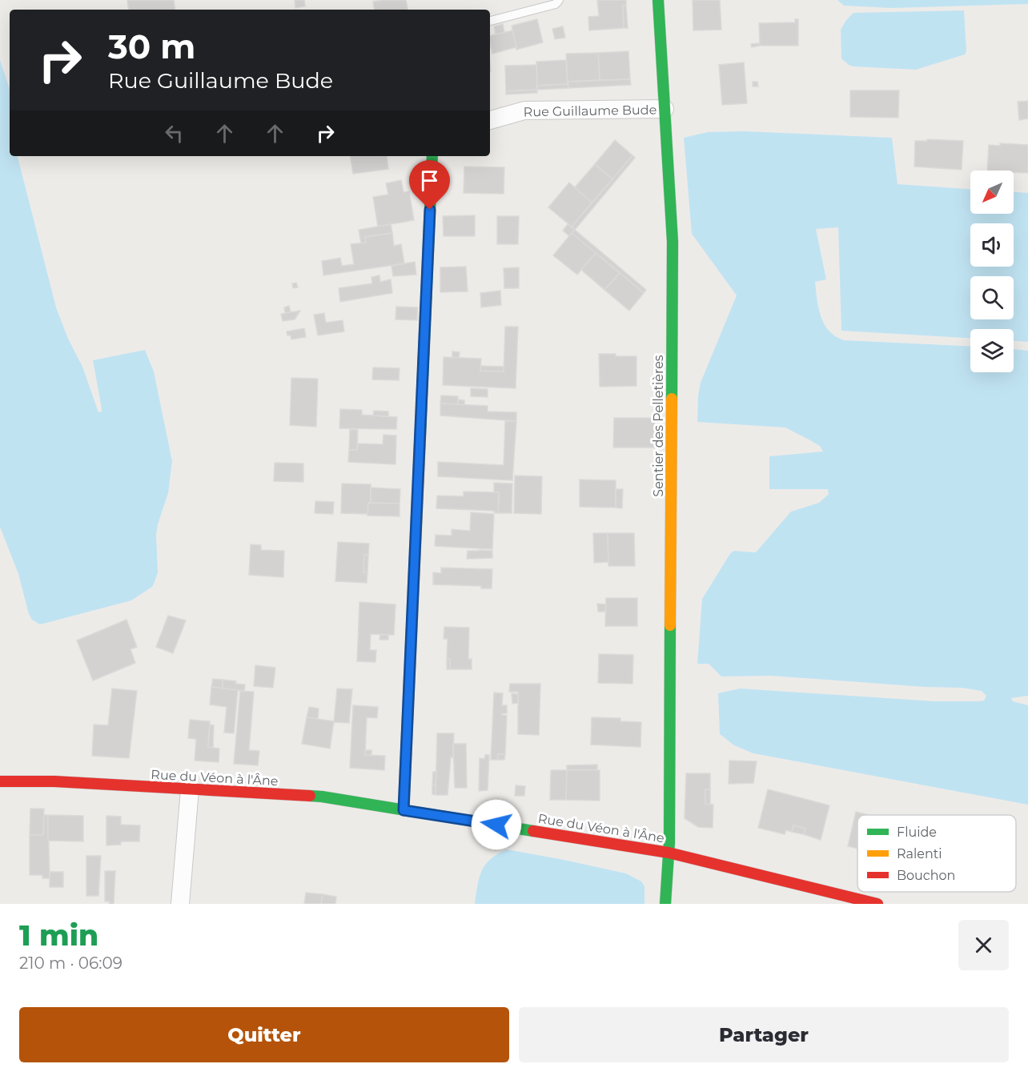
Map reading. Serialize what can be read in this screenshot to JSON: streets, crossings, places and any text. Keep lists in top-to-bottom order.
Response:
{
  "streets": {
    "street": ["Rue Guillaume Bude", "Sentier des Pelletières", "Rue du Véon à l'Âne"]
  },
  "crossings": [
    ["Rue Guillaume Bude", "Sentier des Pelletières"],
    ["Sentier des Pelletières", "Rue du Véon à l'Âne"]
  ],
  "legend": ["Fluide", "Ralenti", "Bouchon"],
  "north": "bottom left",
  "page": {
    "turn": ["30 m", "Rue Guillaume Bude"],
    "heading": ["1 min", "210 m · 06:09"],
    "buttons": ["Quitter", "Partager"]
  }
}
